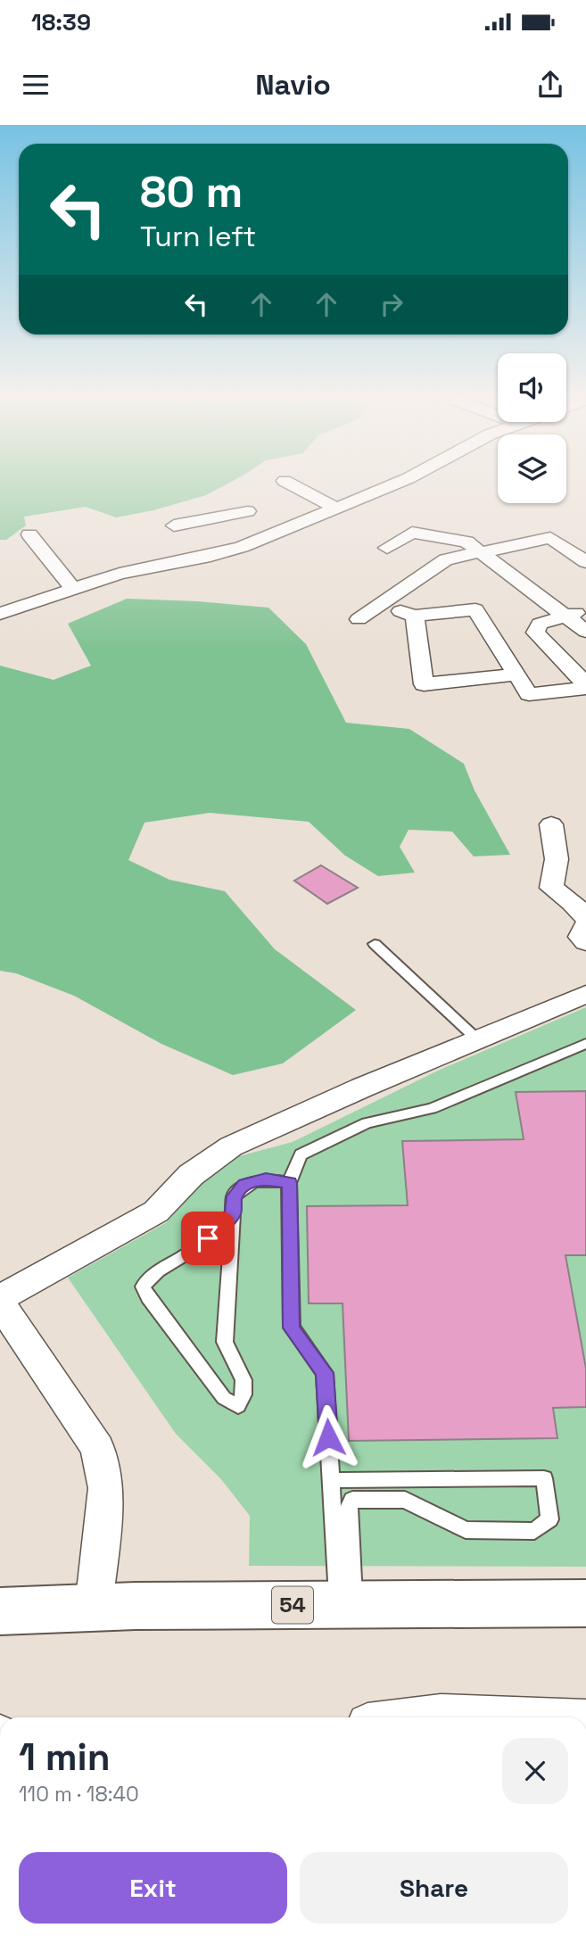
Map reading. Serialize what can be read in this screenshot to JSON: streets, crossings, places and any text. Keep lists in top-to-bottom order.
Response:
{
  "streets": {
    "main road": ["54"]
  },
  "page": {
    "status": "18:39",
    "header": "Navio",
    "turn": ["80 m", "Turn left"],
    "heading": ["1 min", "110 m · 18:40"],
    "buttons": ["Exit", "Share"]
  }
}
